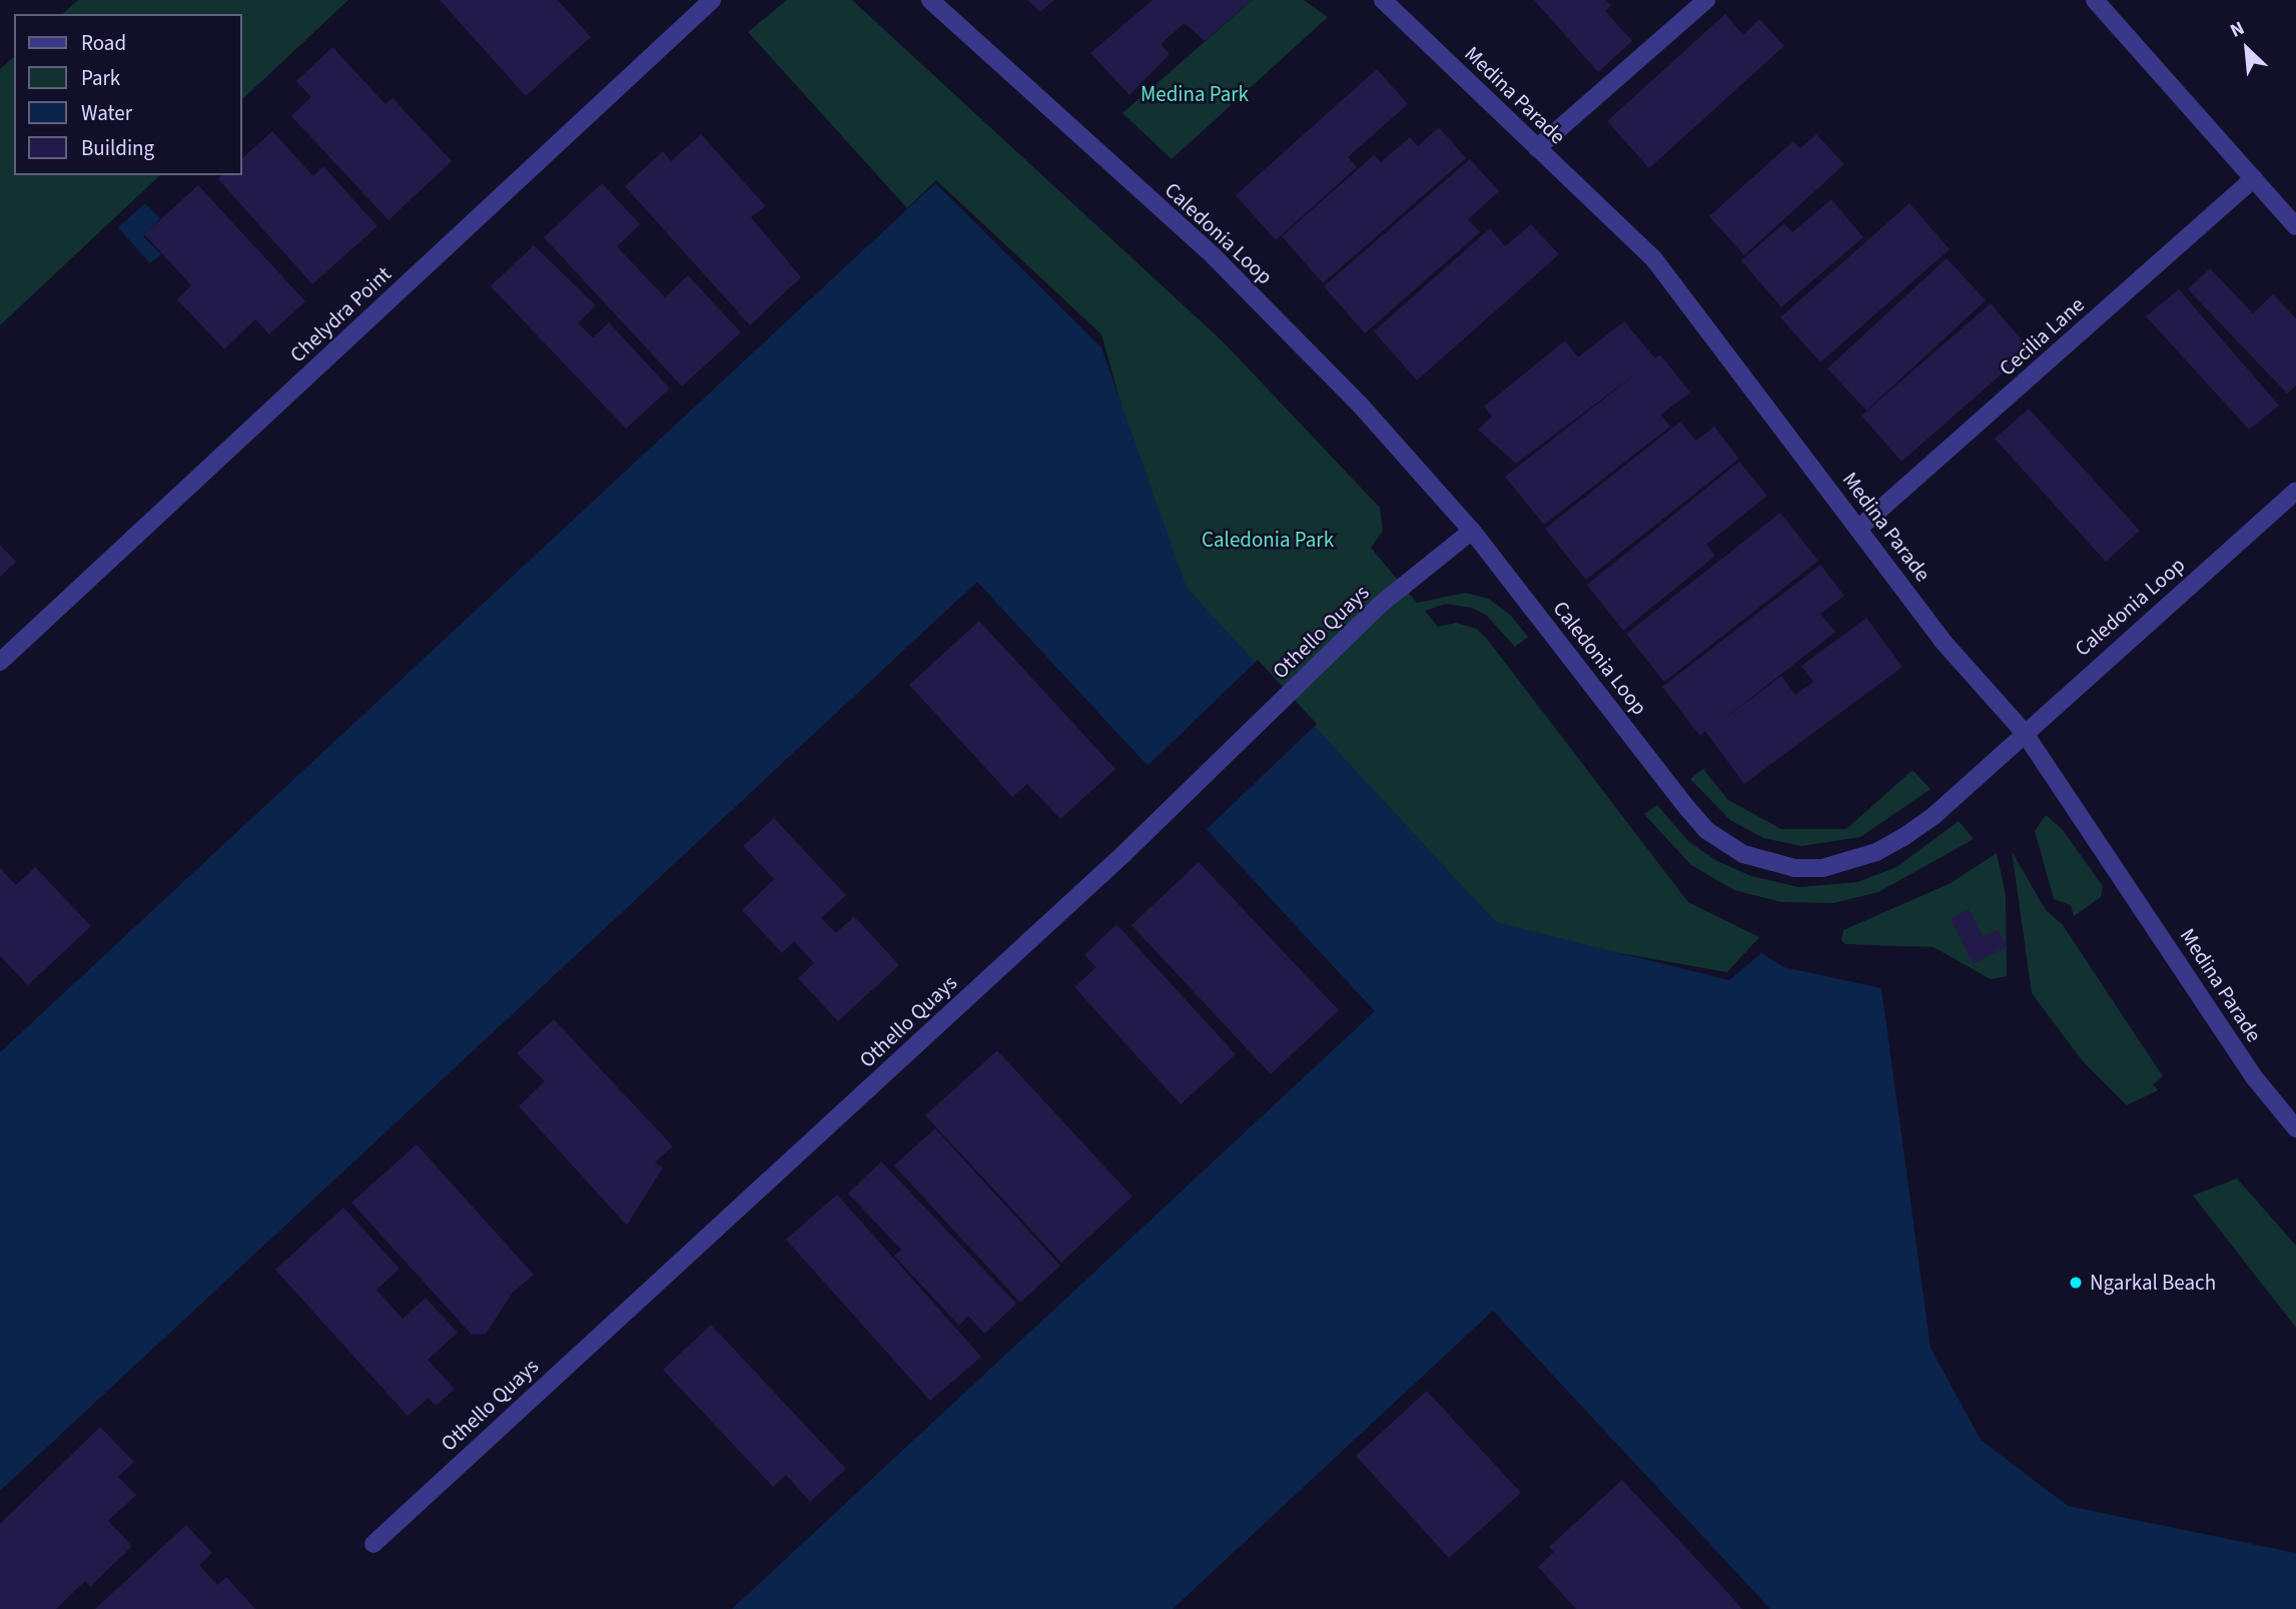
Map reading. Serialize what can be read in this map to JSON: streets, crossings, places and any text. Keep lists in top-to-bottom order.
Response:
{
  "streets": {
    "street": [
      "Medina Parade",
      "Caledonia Loop",
      "Chelydra Point",
      "Cecilia Lane",
      "Othello Quays"
    ]
  },
  "crossings": [
    ["Medina Parade", "Caledonia Loop"],
    ["Medina Parade", "Cecilia Lane"],
    ["Caledonia Loop", "Othello Quays"]
  ],
  "parks": ["Medina Park", "Caledonia Park"],
  "places": ["Ngarkal Beach"],
  "legend": [
    "Road",
    "Park",
    "Water",
    "Building"
  ],
  "north": "top left"
}
